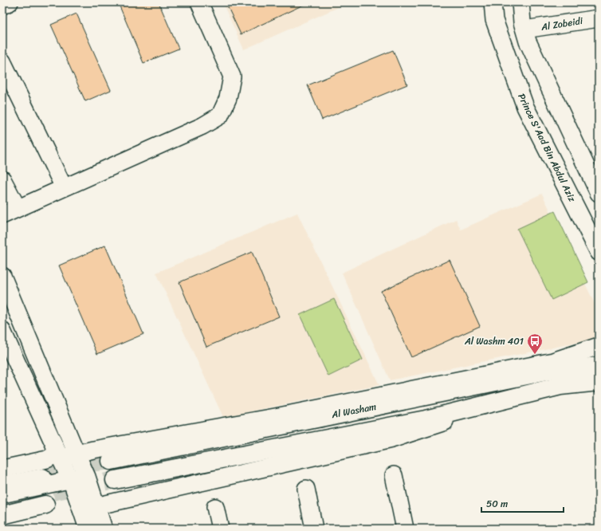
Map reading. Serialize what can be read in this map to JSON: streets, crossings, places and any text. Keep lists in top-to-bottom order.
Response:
{
  "streets": {
    "main road": ["Al Washam"],
    "street": ["Al Zobeidi", "Prince S'Aad Bin Abdul Aziz"]
  },
  "places": {
    "bus stop": ["Al Washm 401"]
  },
  "scale_bar": "50 m"
}
